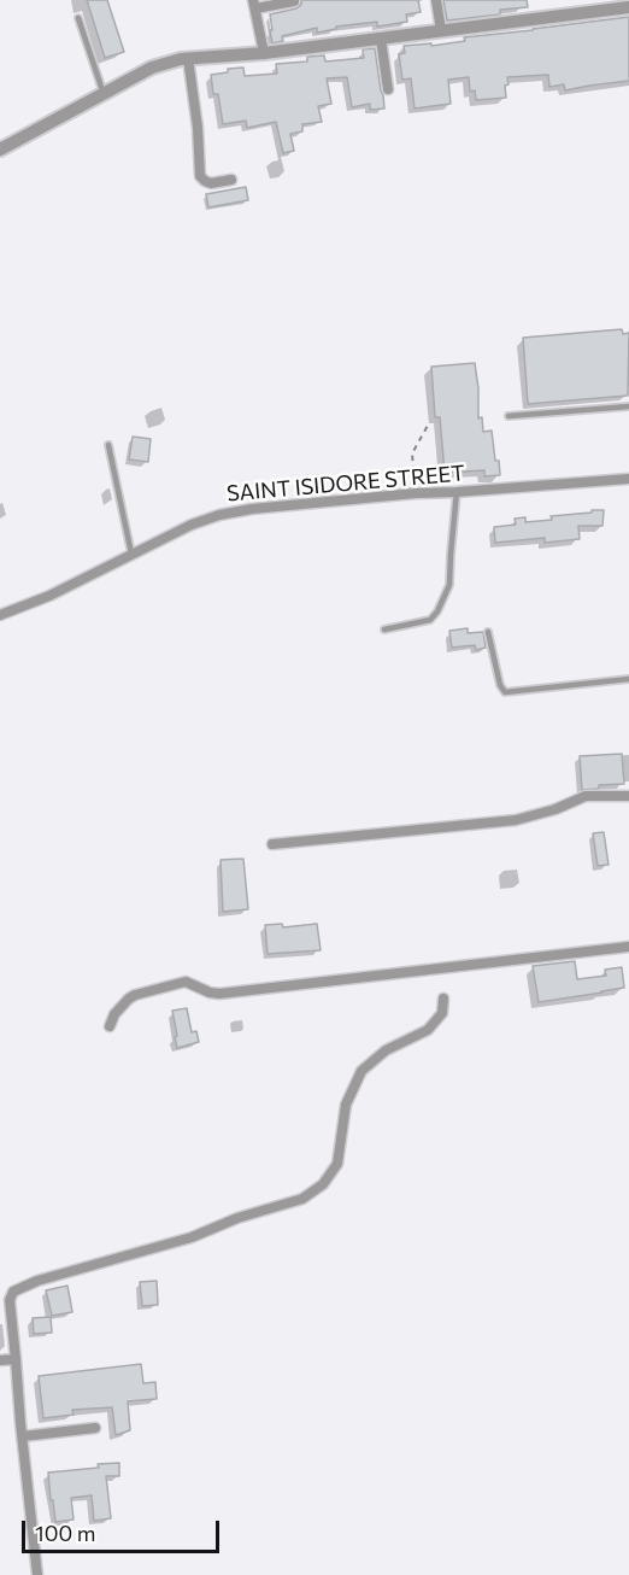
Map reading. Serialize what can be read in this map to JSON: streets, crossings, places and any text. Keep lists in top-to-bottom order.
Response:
{
  "streets": {
    "street": ["SAINT ISIDORE STREET"]
  },
  "scale_bar": "100 m"
}
